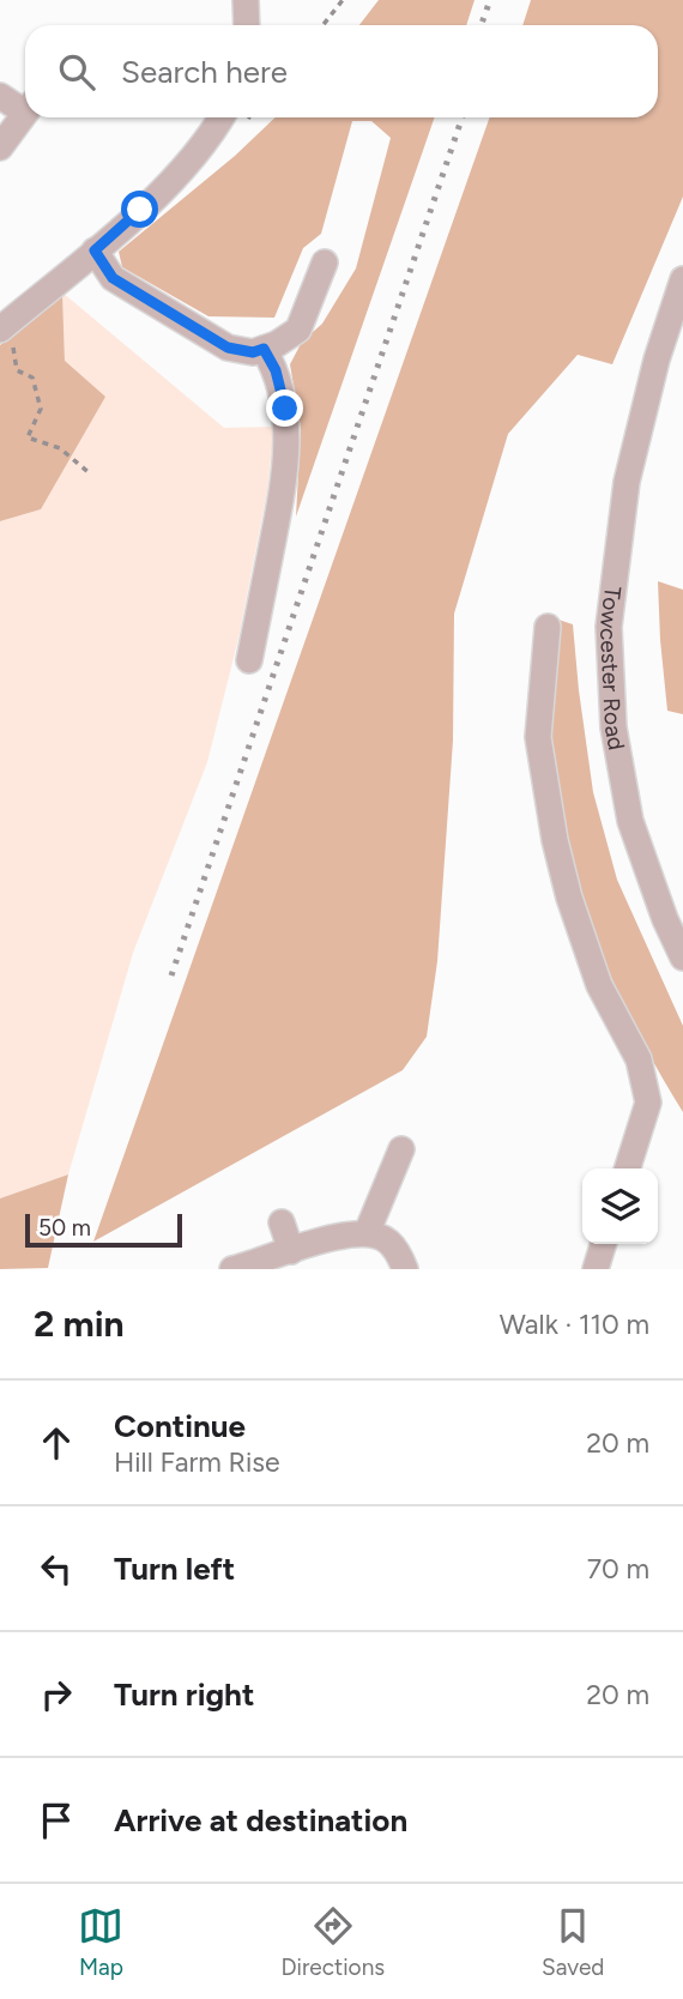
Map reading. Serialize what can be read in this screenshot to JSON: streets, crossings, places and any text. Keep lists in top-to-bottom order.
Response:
{
  "streets": {
    "street": ["Towcester Road"]
  },
  "scale_bar": "50 m",
  "page": {
    "search": "Search here",
    "scale": "50 m",
    "heading": ["2 min", "Walk · 110 m"],
    "list": [
      ["Continue", "Hill Farm Rise", "20 m"],
      ["Turn left", "70 m"],
      ["Turn right", "20 m"],
      "Arrive at destination"
    ],
    "nav": ["Map", "Directions", "Saved"]
  }
}
